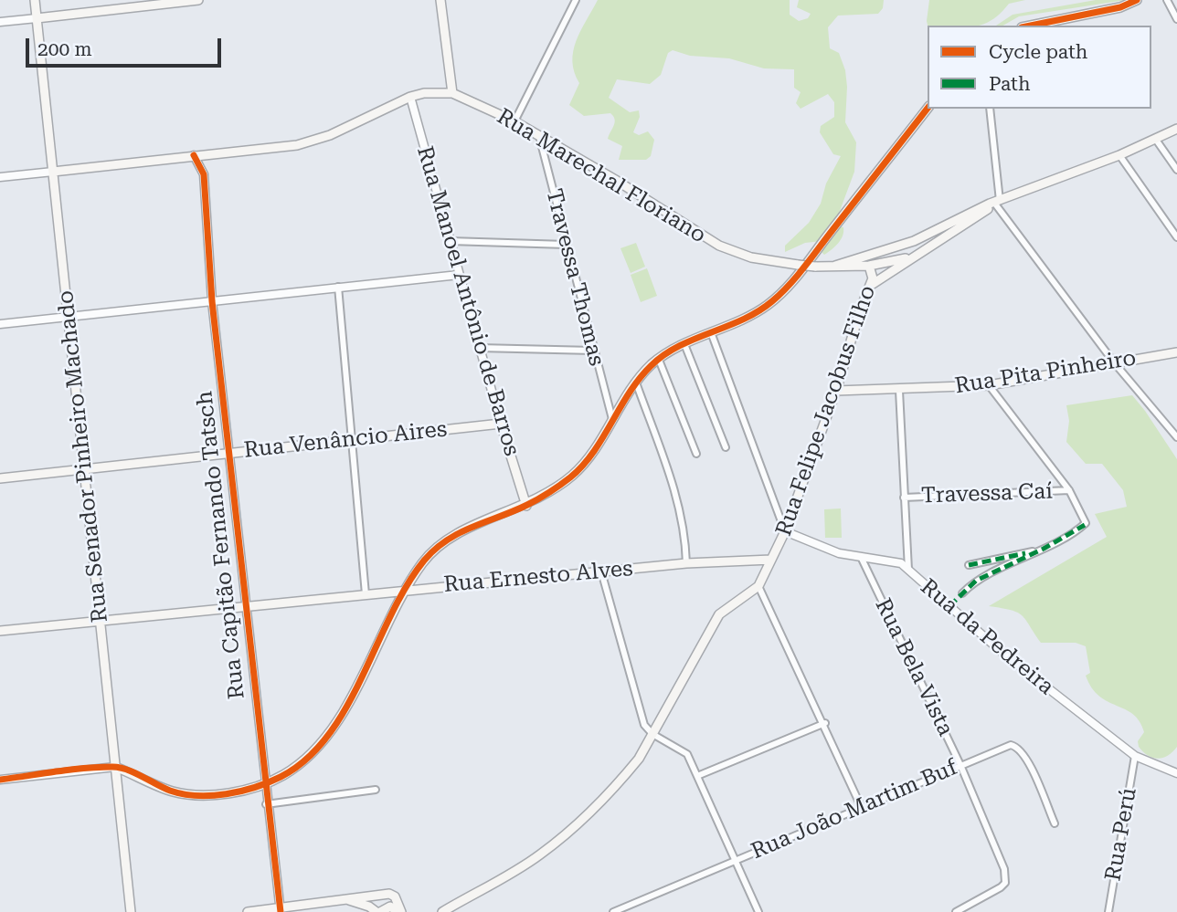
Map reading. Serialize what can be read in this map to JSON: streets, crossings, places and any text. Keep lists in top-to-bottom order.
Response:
{
  "streets": {
    "main road": [
      "Rua Marechal Floriano",
      "Rua Manoel Antônio de Barros",
      "Rua Pita Pinheiro",
      "Rua Felipe Jacobus Filho",
      "Rua Venâncio Aires",
      "Rua Senador Pinheiro Machado",
      "Rua Ernesto Alves"
    ],
    "street": [
      "Travessa Thomas",
      "Travessa Caí",
      "Rua Capitão Fernando Tatsch",
      "Rua da Pedreira",
      "Rua Bela Vista",
      "Rua João Martim Buf",
      "Rua Perú"
    ]
  },
  "crossings": [
    ["Rua Marechal Floriano", "Travessa Thomas"],
    ["Rua Marechal Floriano", "Rua Manoel Antônio de Barros"],
    ["Rua Marechal Floriano", "Rua Felipe Jacobus Filho"],
    ["Rua Marechal Floriano", "Rua Senador Pinheiro Machado"],
    ["Rua Marechal Floriano", "Rua Capitão Fernando Tatsch"],
    ["Rua Manoel Antônio de Barros", "Rua Venâncio Aires"],
    ["Rua Pita Pinheiro", "Rua Felipe Jacobus Filho"],
    ["Rua Felipe Jacobus Filho", "Rua Ernesto Alves"],
    ["Rua Felipe Jacobus Filho", "Rua da Pedreira"],
    ["Rua Venâncio Aires", "Rua Senador Pinheiro Machado"],
    ["Rua Venâncio Aires", "Rua Capitão Fernando Tatsch"],
    ["Rua Senador Pinheiro Machado", "Rua Ernesto Alves"],
    ["Rua Capitão Fernando Tatsch", "Rua Ernesto Alves"],
    ["Rua da Pedreira", "Rua Bela Vista"],
    ["Rua da Pedreira", "Rua Perú"],
    ["Rua Bela Vista", "Rua João Martim Buf"]
  ],
  "legend": ["Cycle path", "Path"],
  "scale_bar": "200 m"
}
